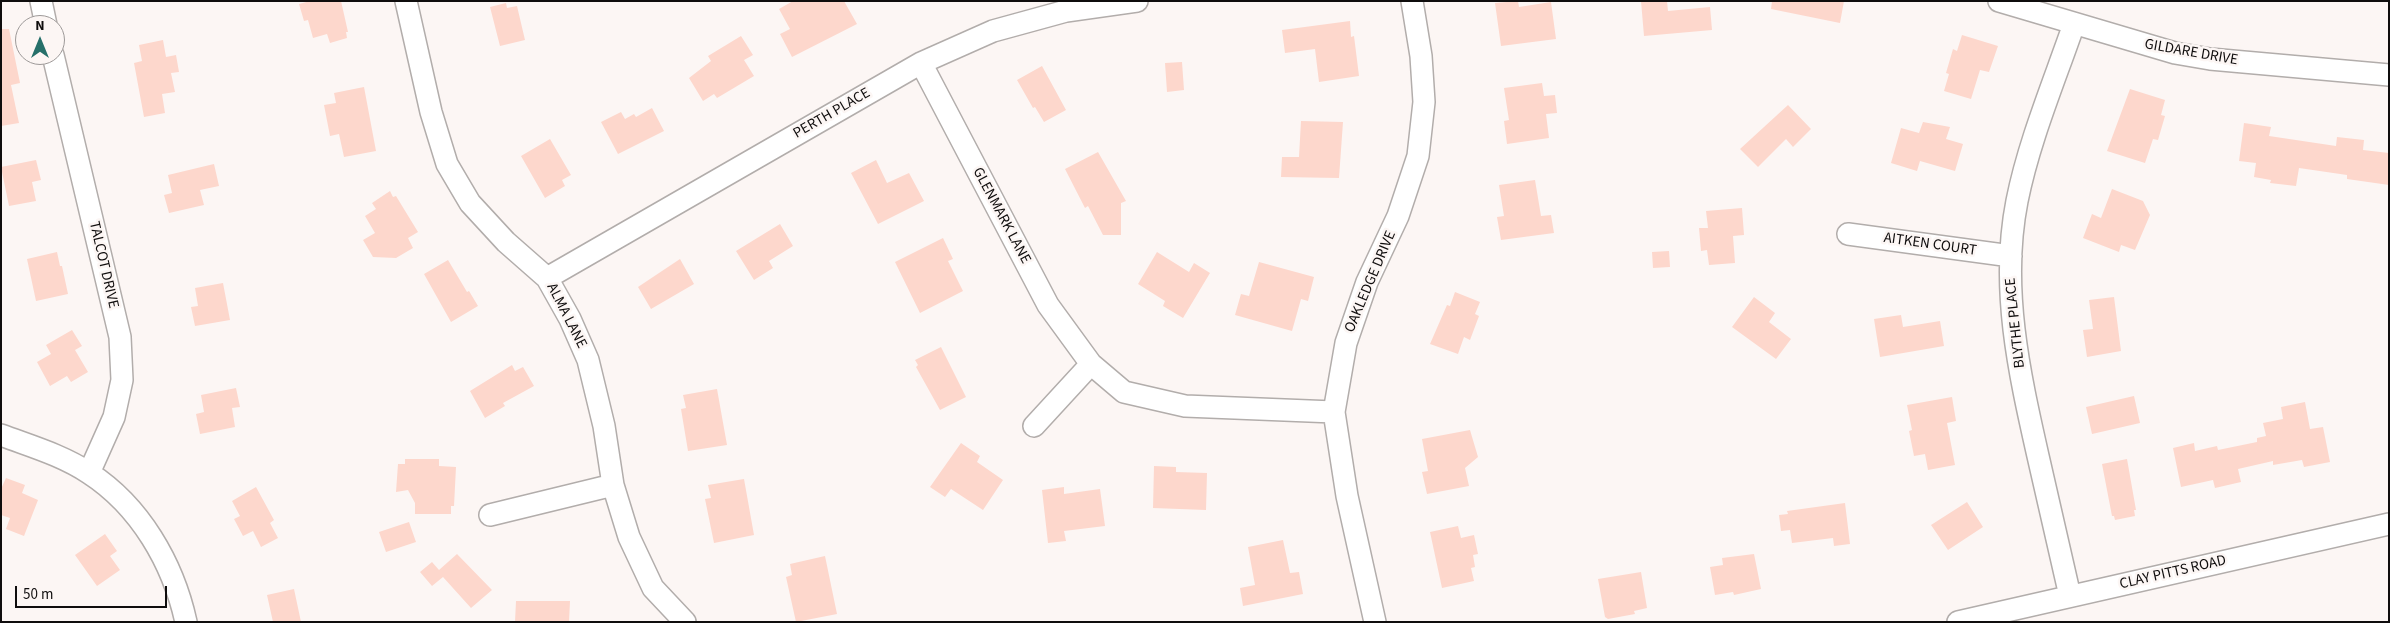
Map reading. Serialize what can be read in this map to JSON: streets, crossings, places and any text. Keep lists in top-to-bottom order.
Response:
{
  "streets": {
    "street": [
      "GILDARE DRIVE",
      "PERTH PLACE",
      "GLENMARK LANE",
      "AITKEN COURT",
      "TALCOT DRIVE",
      "OAKLEDGE DRIVE",
      "ALMA LANE",
      "BLYTHE PLACE",
      "CLAY PITTS ROAD"
    ]
  },
  "crossings": [
    ["GILDARE DRIVE", "BLYTHE PLACE"],
    ["PERTH PLACE", "GLENMARK LANE"],
    ["PERTH PLACE", "ALMA LANE"],
    ["GLENMARK LANE", "OAKLEDGE DRIVE"],
    ["AITKEN COURT", "BLYTHE PLACE"],
    ["BLYTHE PLACE", "CLAY PITTS ROAD"]
  ],
  "scale_bar": "50 m",
  "north": "top"
}
